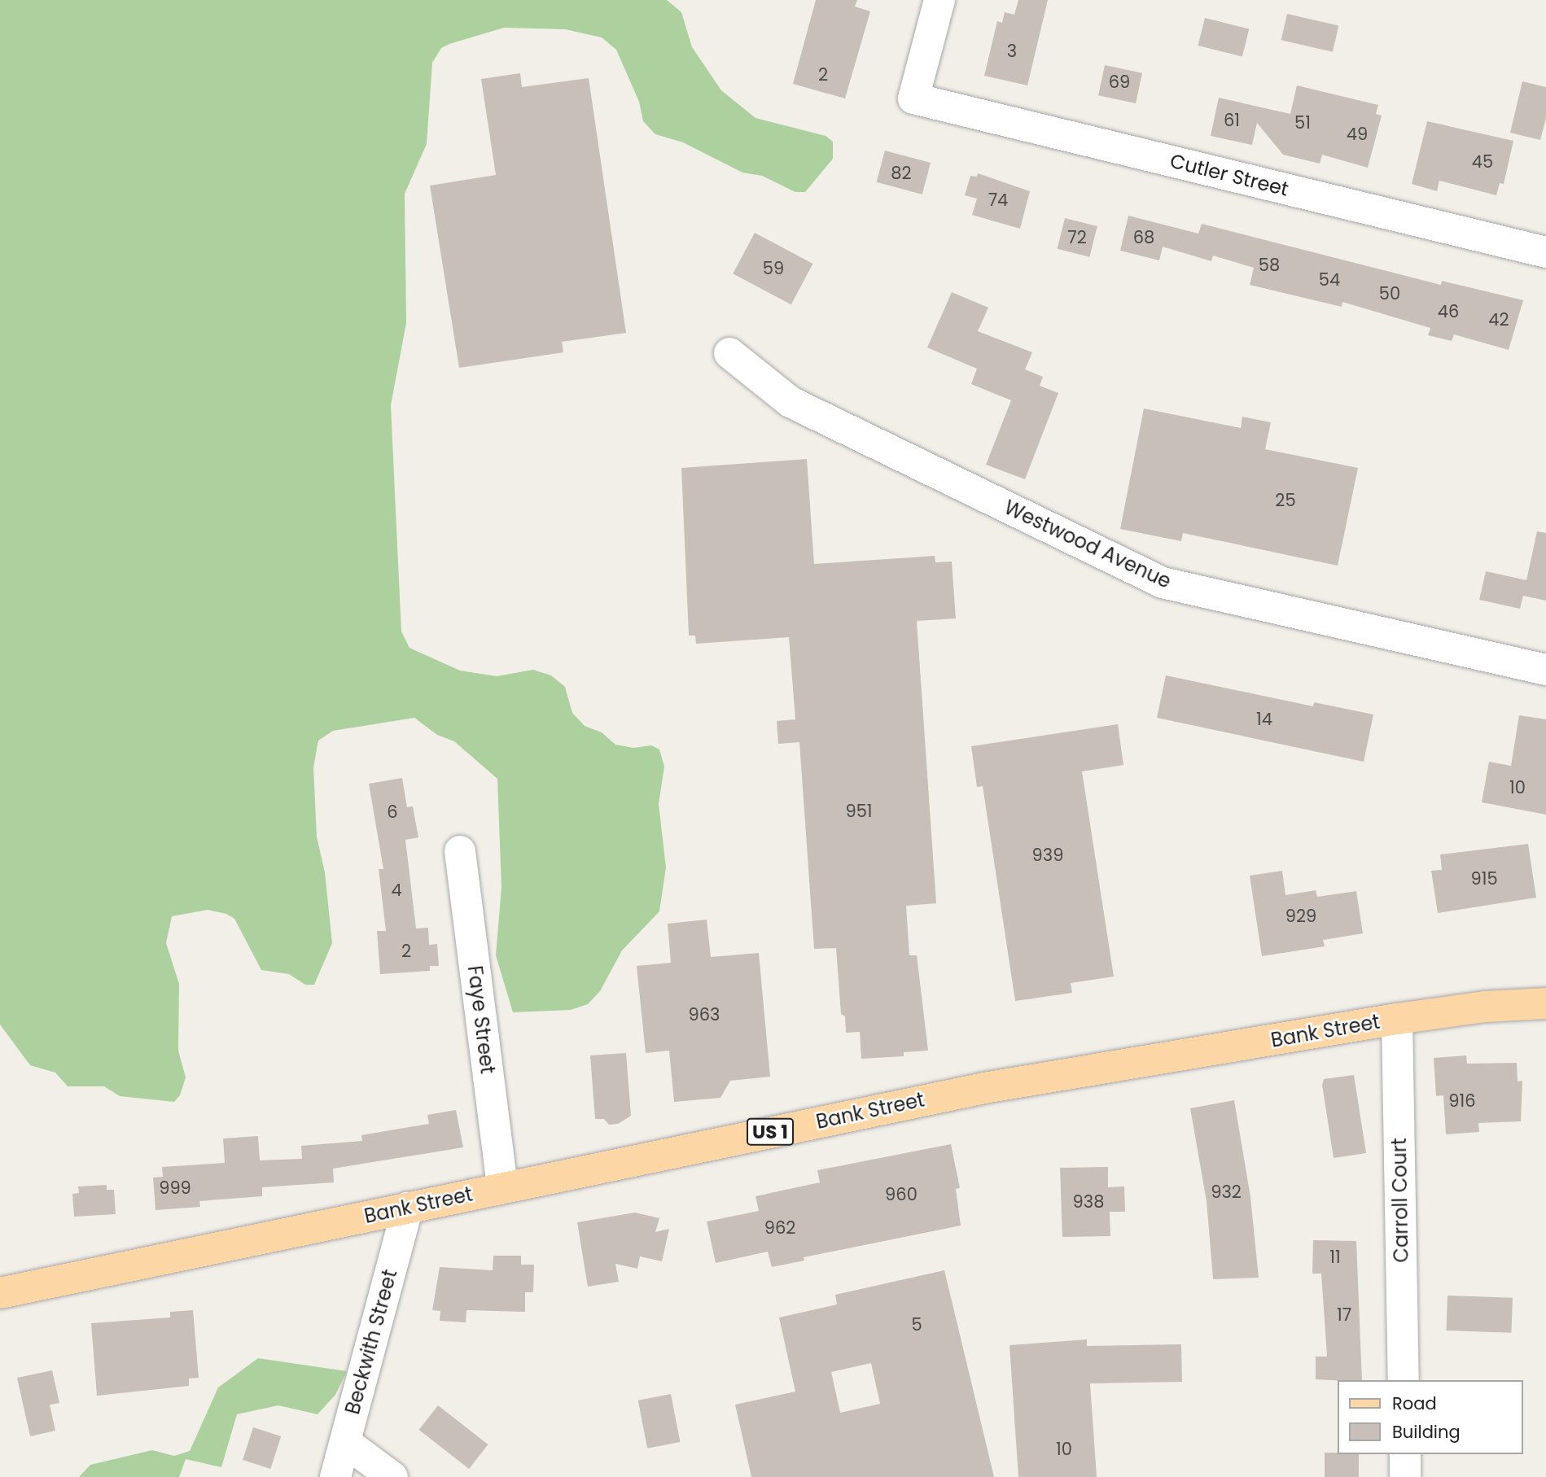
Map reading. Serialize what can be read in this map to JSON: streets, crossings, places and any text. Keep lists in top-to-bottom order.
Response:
{
  "streets": {
    "main road": ["Bank Street", "US 1"],
    "street": [
      "Cutler Street",
      "Westwood Avenue",
      "Faye Street",
      "Carroll Court",
      "Beckwith Street"
    ]
  },
  "crossings": [
    ["Faye Street", "Bank Street"],
    ["Bank Street", "Carroll Court"],
    ["Bank Street", "Beckwith Street"]
  ],
  "house_numbers": [
    "3",
    "2",
    "69",
    "61",
    "51",
    "49",
    "45",
    "82",
    "74",
    "72",
    "68",
    "58",
    "59",
    "54",
    "50",
    "46",
    "42",
    "25",
    "14",
    "10",
    "951",
    "6",
    "939",
    "915",
    "4",
    "929",
    "2",
    "963",
    "916",
    "999",
    "932",
    "960",
    "938",
    "962",
    "11",
    "17",
    "5",
    "10"
  ],
  "legend": ["Road", "Building"]
}
